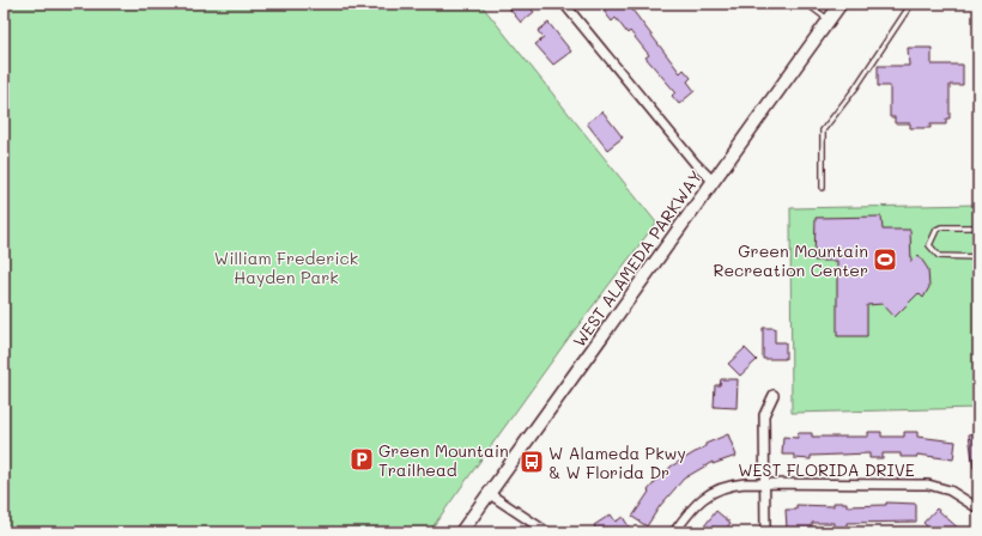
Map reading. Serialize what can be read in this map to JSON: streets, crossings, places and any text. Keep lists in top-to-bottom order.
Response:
{
  "streets": {
    "main road": ["WEST ALAMEDA PARKWAY"],
    "street": ["WEST FLORIDA DRIVE"]
  },
  "parks": ["William Frederick Hayden Park"],
  "places": {
    "sports": ["Green Mountain Recreation Center"],
    "parking": ["Green Mountain Trailhead"],
    "bus stop": ["W Alameda Pkwy & W Florida Dr"]
  }
}
